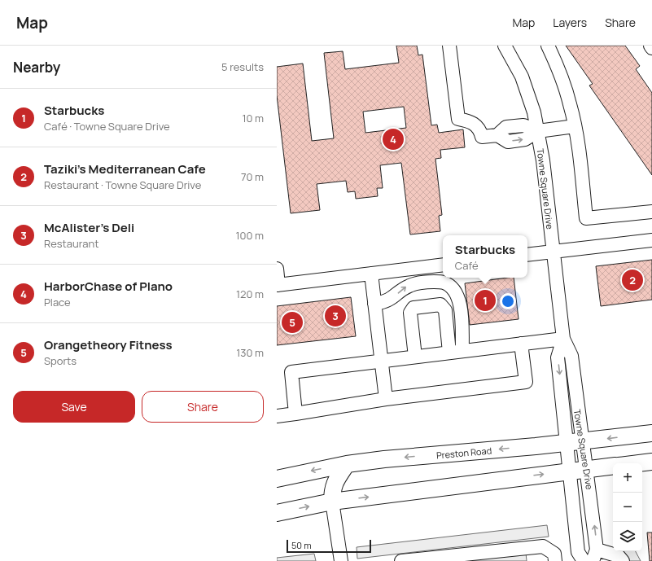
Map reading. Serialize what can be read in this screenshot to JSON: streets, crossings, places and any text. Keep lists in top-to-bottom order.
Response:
{
  "streets": {
    "main road": ["Preston Road"],
    "street": ["Towne Square Drive"]
  },
  "crossings": [
    ["Towne Square Drive", "Preston Road"]
  ],
  "scale_bar": "50 m",
  "page": {
    "header": "Map",
    "nav": ["Map", "Layers", "Share"],
    "heading": ["Nearby", "5 results"],
    "list": [
      {
        "mark": "1",
        "name": "Starbucks",
        "note": "Café · Towne Square Drive",
        "value": "10 m"
      },
      {
        "mark": "2",
        "name": "Taziki's Mediterranean Cafe",
        "note": "Restaurant · Towne Square Drive",
        "value": "70 m"
      },
      {
        "mark": "3",
        "name": "McAlister's Deli",
        "note": "Restaurant",
        "value": "100 m"
      },
      {
        "mark": "4",
        "name": "HarborChase of Plano",
        "note": "Place",
        "value": "120 m"
      },
      {
        "mark": "5",
        "name": "Orangetheory Fitness",
        "note": "Sports",
        "value": "130 m"
      }
    ],
    "pins": [
      "4",
      "2",
      "1",
      "3",
      "5"
    ],
    "popup": ["Starbucks", "Café"],
    "buttons": ["Save", "Share"],
    "map_buttons": ["+", "−"],
    "scale": "50 m"
  }
}
